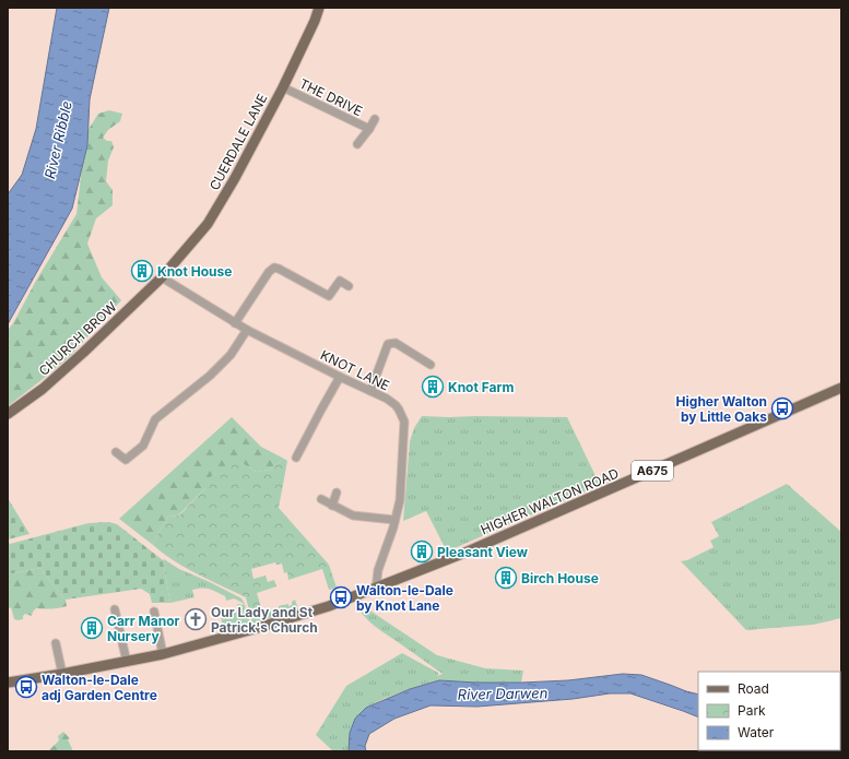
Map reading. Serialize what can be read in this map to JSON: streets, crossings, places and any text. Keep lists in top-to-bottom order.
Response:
{
  "streets": {
    "main road": [
      "CUERDALE LANE",
      "CHURCH BROW",
      "A675",
      "HIGHER WALTON ROAD"
    ],
    "street": ["THE DRIVE", "KNOT LANE"]
  },
  "crossings": [
    ["THE DRIVE", "CUERDALE LANE"],
    ["CUERDALE LANE", "CHURCH BROW"],
    ["CUERDALE LANE", "KNOT LANE"],
    ["CHURCH BROW", "KNOT LANE"],
    ["KNOT LANE", "HIGHER WALTON ROAD"]
  ],
  "water": ["River Ribble", "River Darwen"],
  "places": {
    "building": [
      "Knot House",
      "Knot Farm",
      "Pleasant View",
      "Birch House",
      "Carr Manor Nursery"
    ],
    "bus stop": ["Higher Walton by Little Oaks", "Walton-le-Dale by Knot Lane", "Walton-le-Dale adj Garden Centre"],
    "church": ["Our Lady and St Patrick's Church"]
  },
  "legend": ["Road", "Park", "Water"]
}
